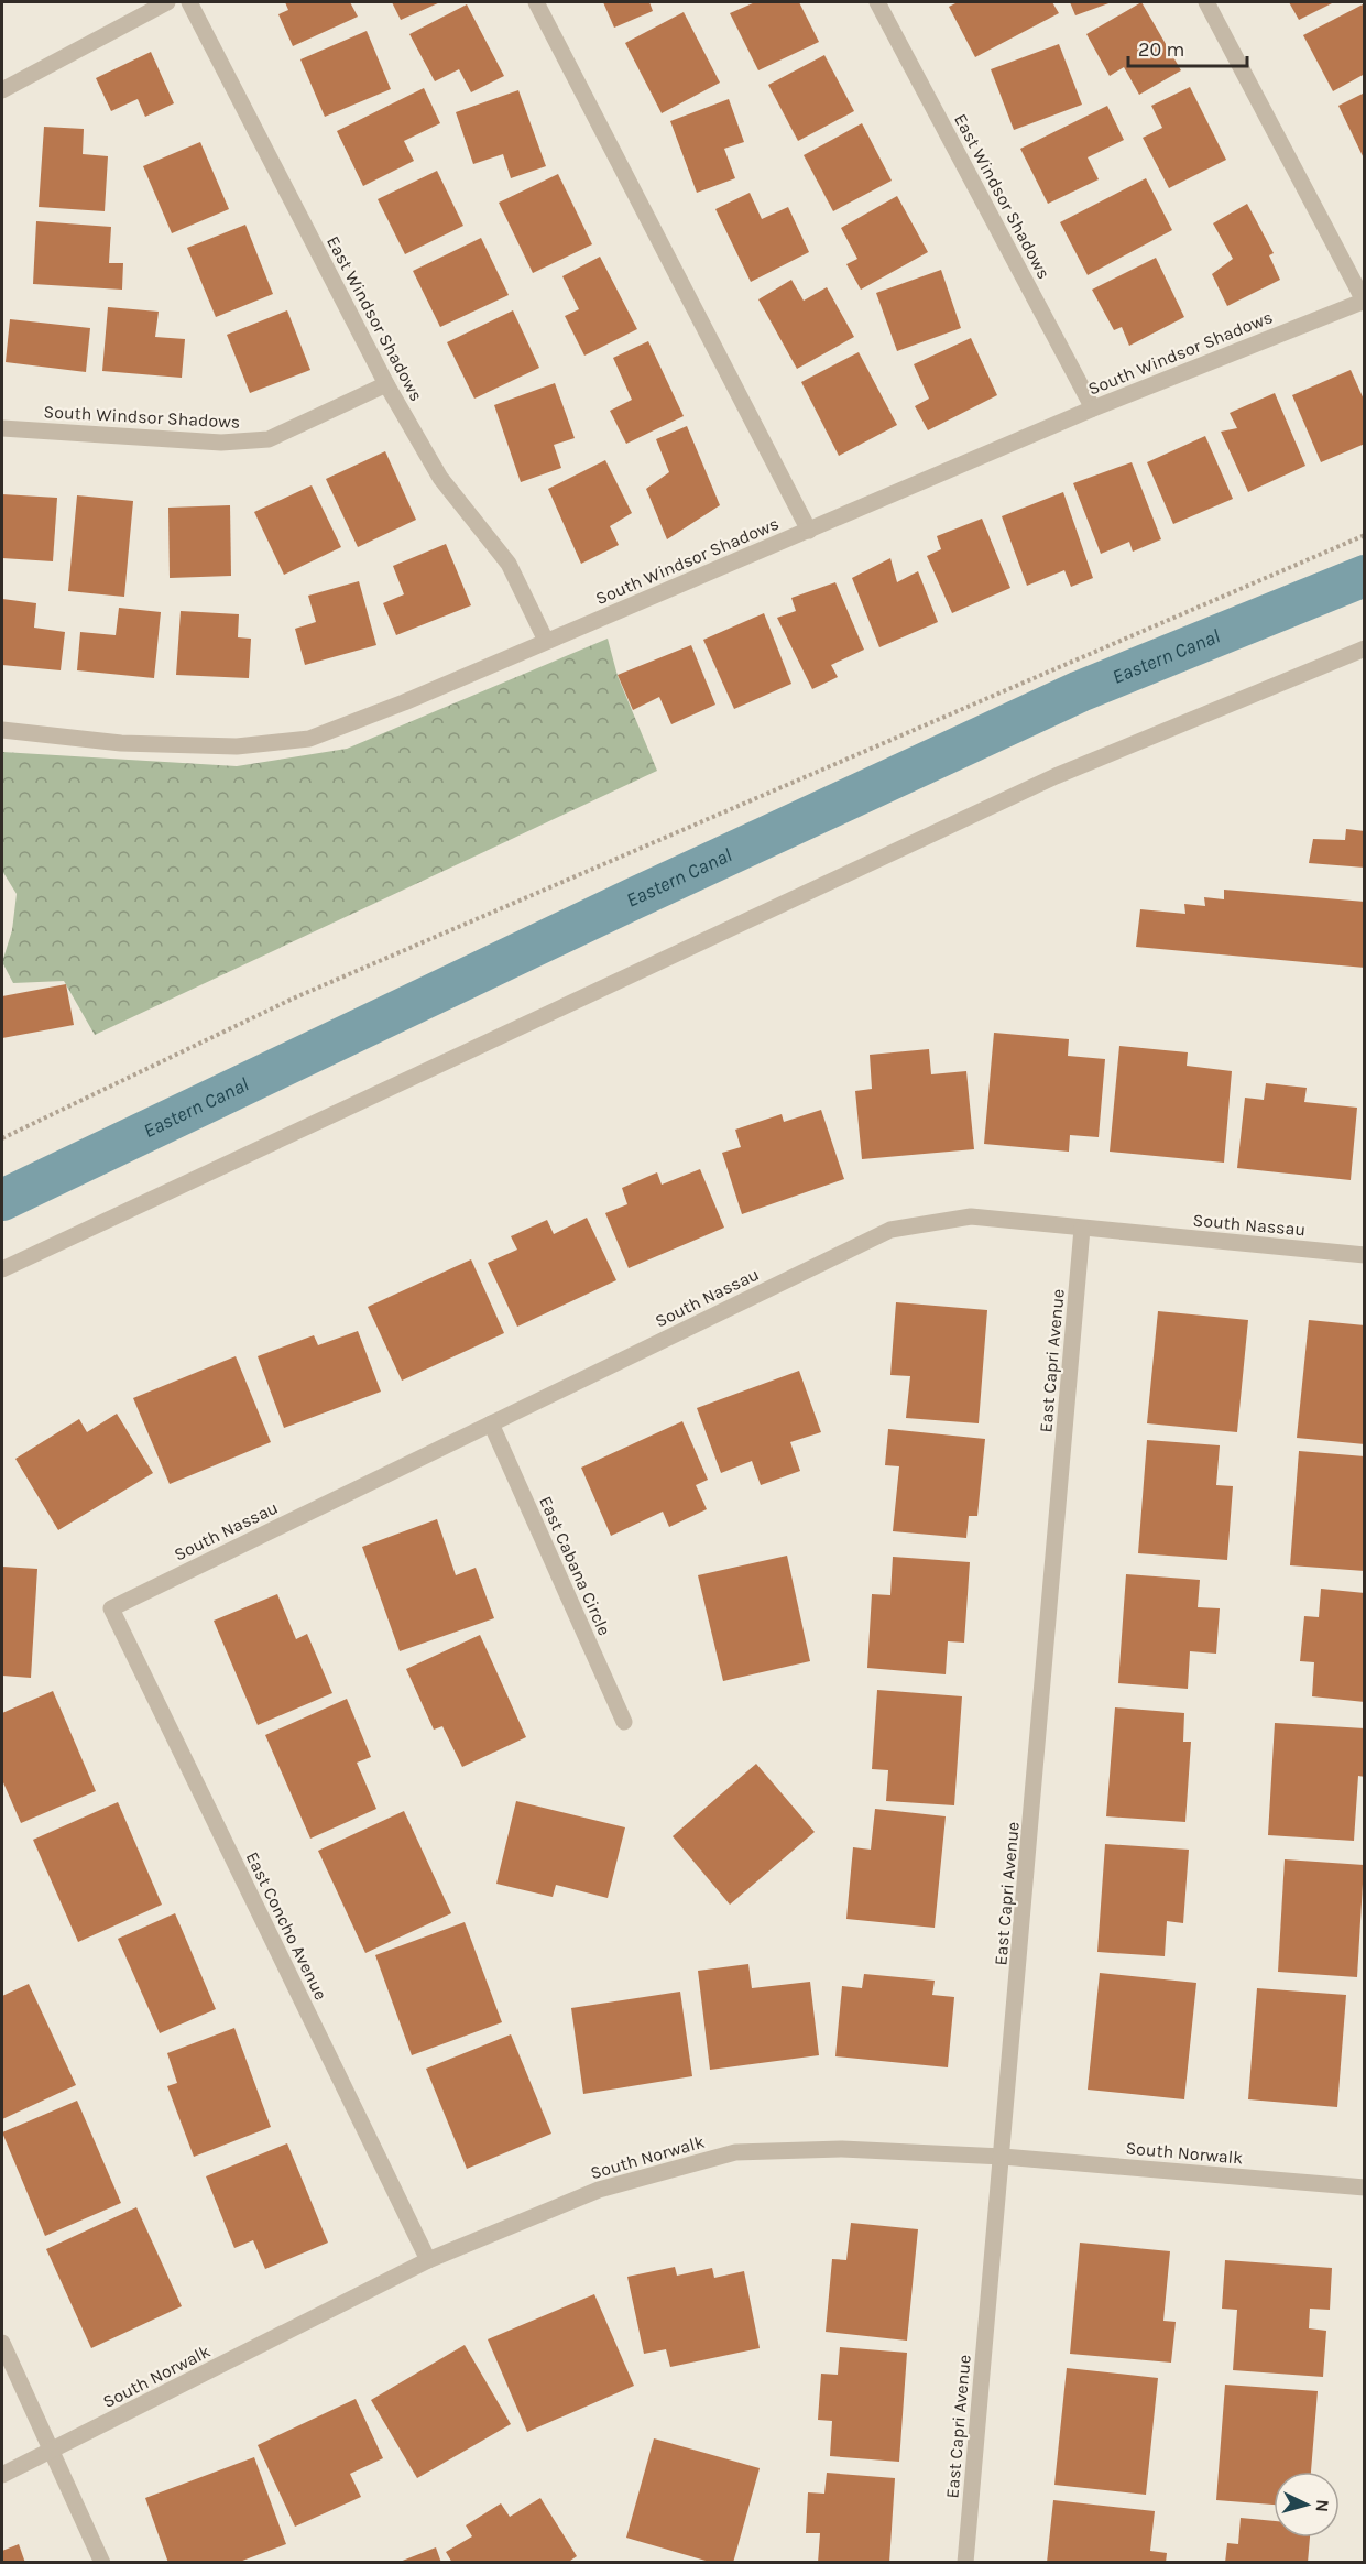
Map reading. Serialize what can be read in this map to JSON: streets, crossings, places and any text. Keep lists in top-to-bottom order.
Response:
{
  "streets": {
    "street": [
      "East Windsor Shadows",
      "South Windsor Shadows",
      "South Nassau",
      "East Capri Avenue",
      "East Cabana Circle",
      "East Concho Avenue",
      "South Norwalk"
    ]
  },
  "crossings": [
    ["East Windsor Shadows", "South Windsor Shadows"],
    ["South Nassau", "East Capri Avenue"],
    ["South Nassau", "East Cabana Circle"],
    ["South Nassau", "East Concho Avenue"],
    ["East Capri Avenue", "South Norwalk"],
    ["East Concho Avenue", "South Norwalk"]
  ],
  "water": ["Eastern Canal"],
  "scale_bar": "20 m",
  "north": "right"
}
